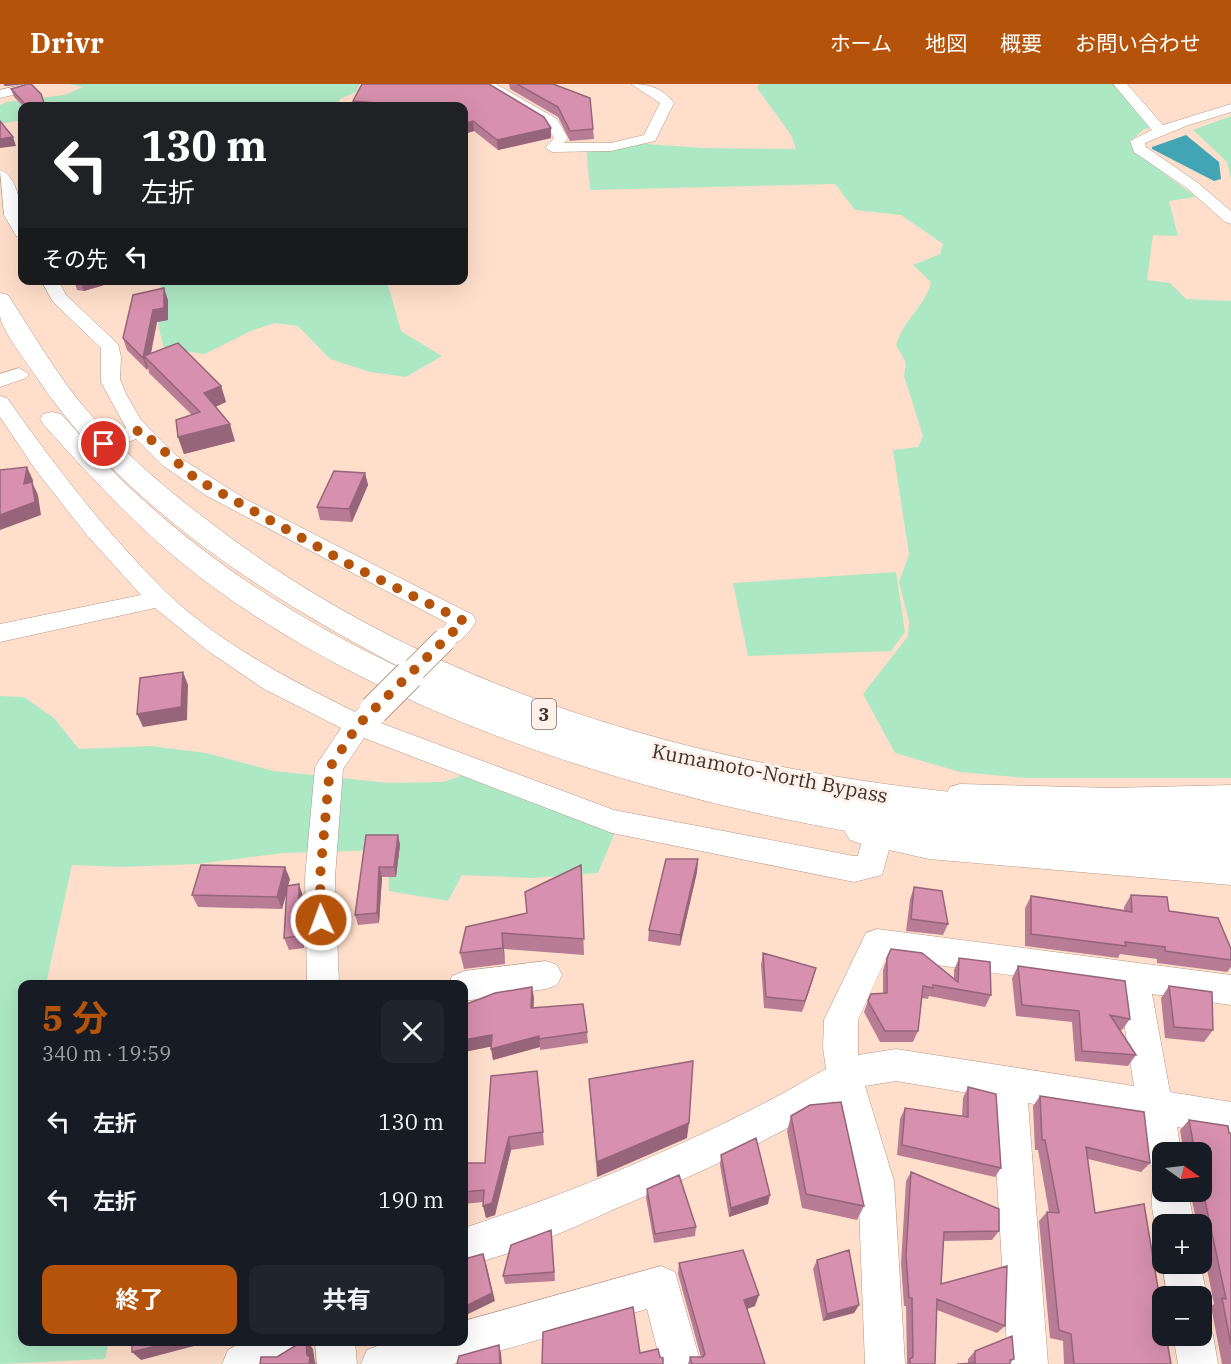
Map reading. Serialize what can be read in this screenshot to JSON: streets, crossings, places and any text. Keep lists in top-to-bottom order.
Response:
{
  "streets": {
    "highway": ["3", "Kumamoto-North Bypass"]
  },
  "north": "right",
  "page": {
    "header": "Drivr",
    "nav": [
      "ホーム",
      "地図",
      "概要",
      "お問い合わせ"
    ],
    "turn": ["130 m", "左折"],
    "then": "その先",
    "heading": ["5 分", "340 m · 19:59"],
    "list": [
      {
        "name": "左折",
        "value": "130 m"
      },
      {
        "name": "左折",
        "value": "190 m"
      }
    ],
    "map_buttons": ["+", "−"],
    "buttons": ["終了", "共有"]
  }
}
